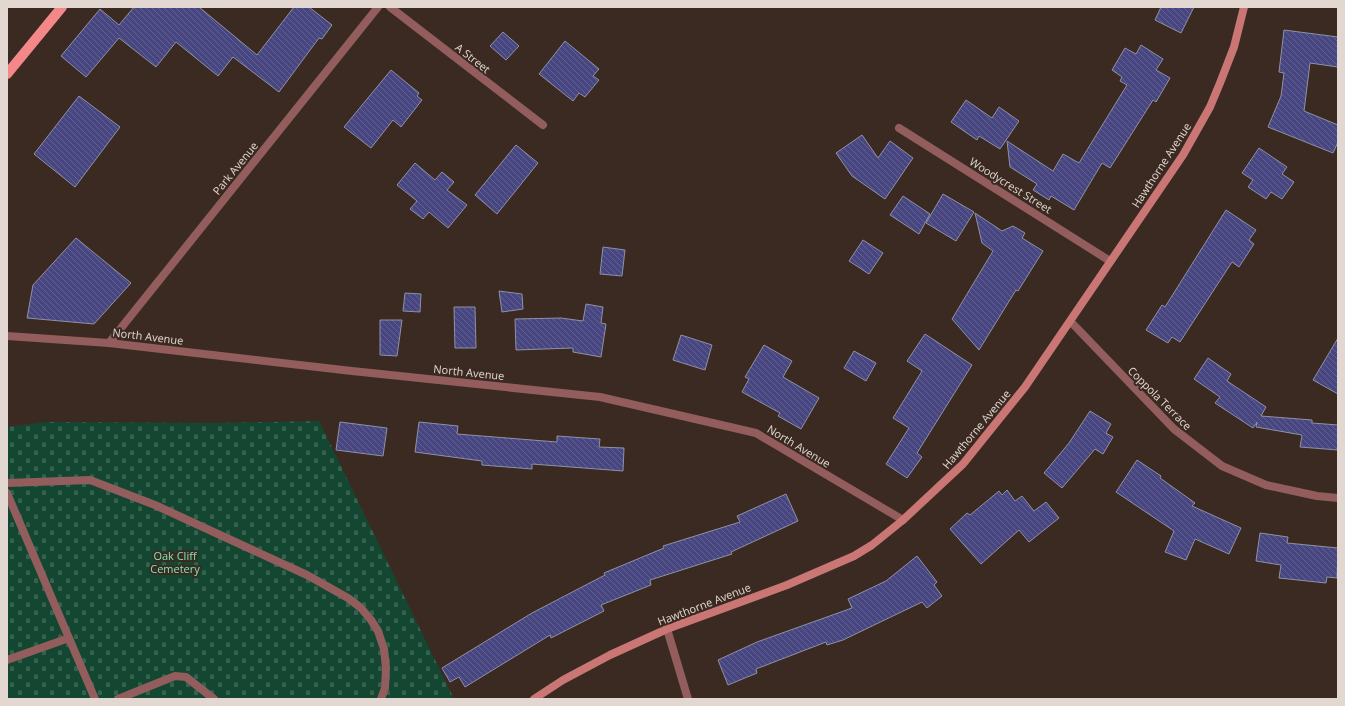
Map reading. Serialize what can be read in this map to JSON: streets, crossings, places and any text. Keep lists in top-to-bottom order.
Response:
{
  "streets": {
    "street": [
      "A Street",
      "Hawthorne Avenue",
      "Park Avenue",
      "Woodycrest Street",
      "North Avenue",
      "Coppola Terrace"
    ]
  },
  "crossings": [
    ["Hawthorne Avenue", "Woodycrest Street"],
    ["Hawthorne Avenue", "North Avenue"],
    ["Hawthorne Avenue", "Coppola Terrace"],
    ["Park Avenue", "North Avenue"]
  ],
  "parks": ["Oak Cliff Cemetery"]
}
